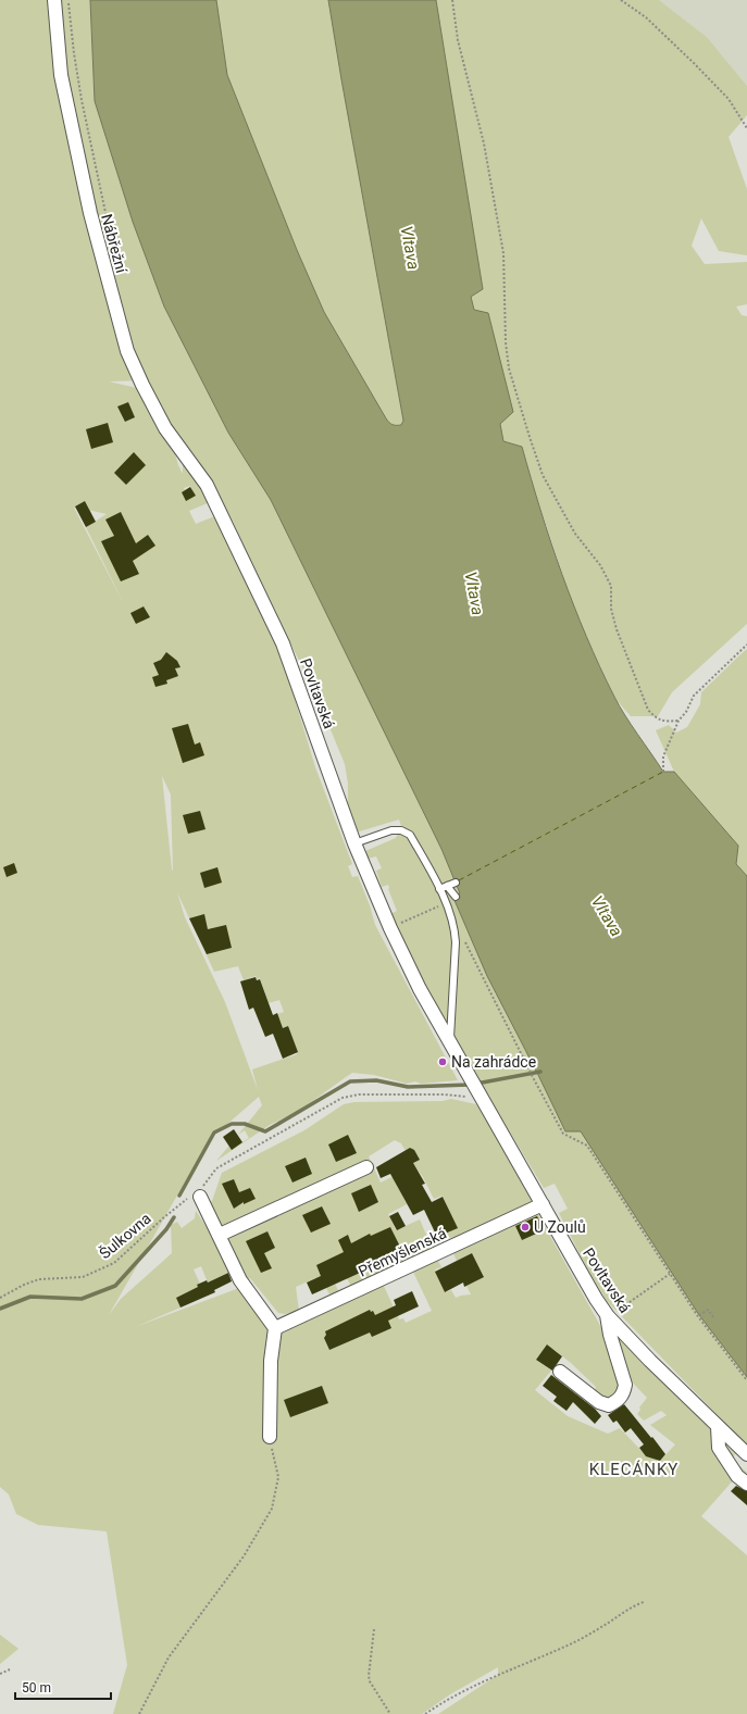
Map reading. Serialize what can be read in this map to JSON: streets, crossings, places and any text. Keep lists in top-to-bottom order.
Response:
{
  "streets": {
    "street": ["Nábřežní", "Povltavská", "Přemyšlenská"],
    "path": ["Šulkovna"]
  },
  "crossings": [
    ["Nábřežní", "Povltavská"],
    ["Povltavská", "Přemyšlenská"]
  ],
  "districts": ["KLECÁNKY"],
  "water": ["Vltava"],
  "places": ["Na zahrádce", "U Zoulů"],
  "scale_bar": "50 m"
}
